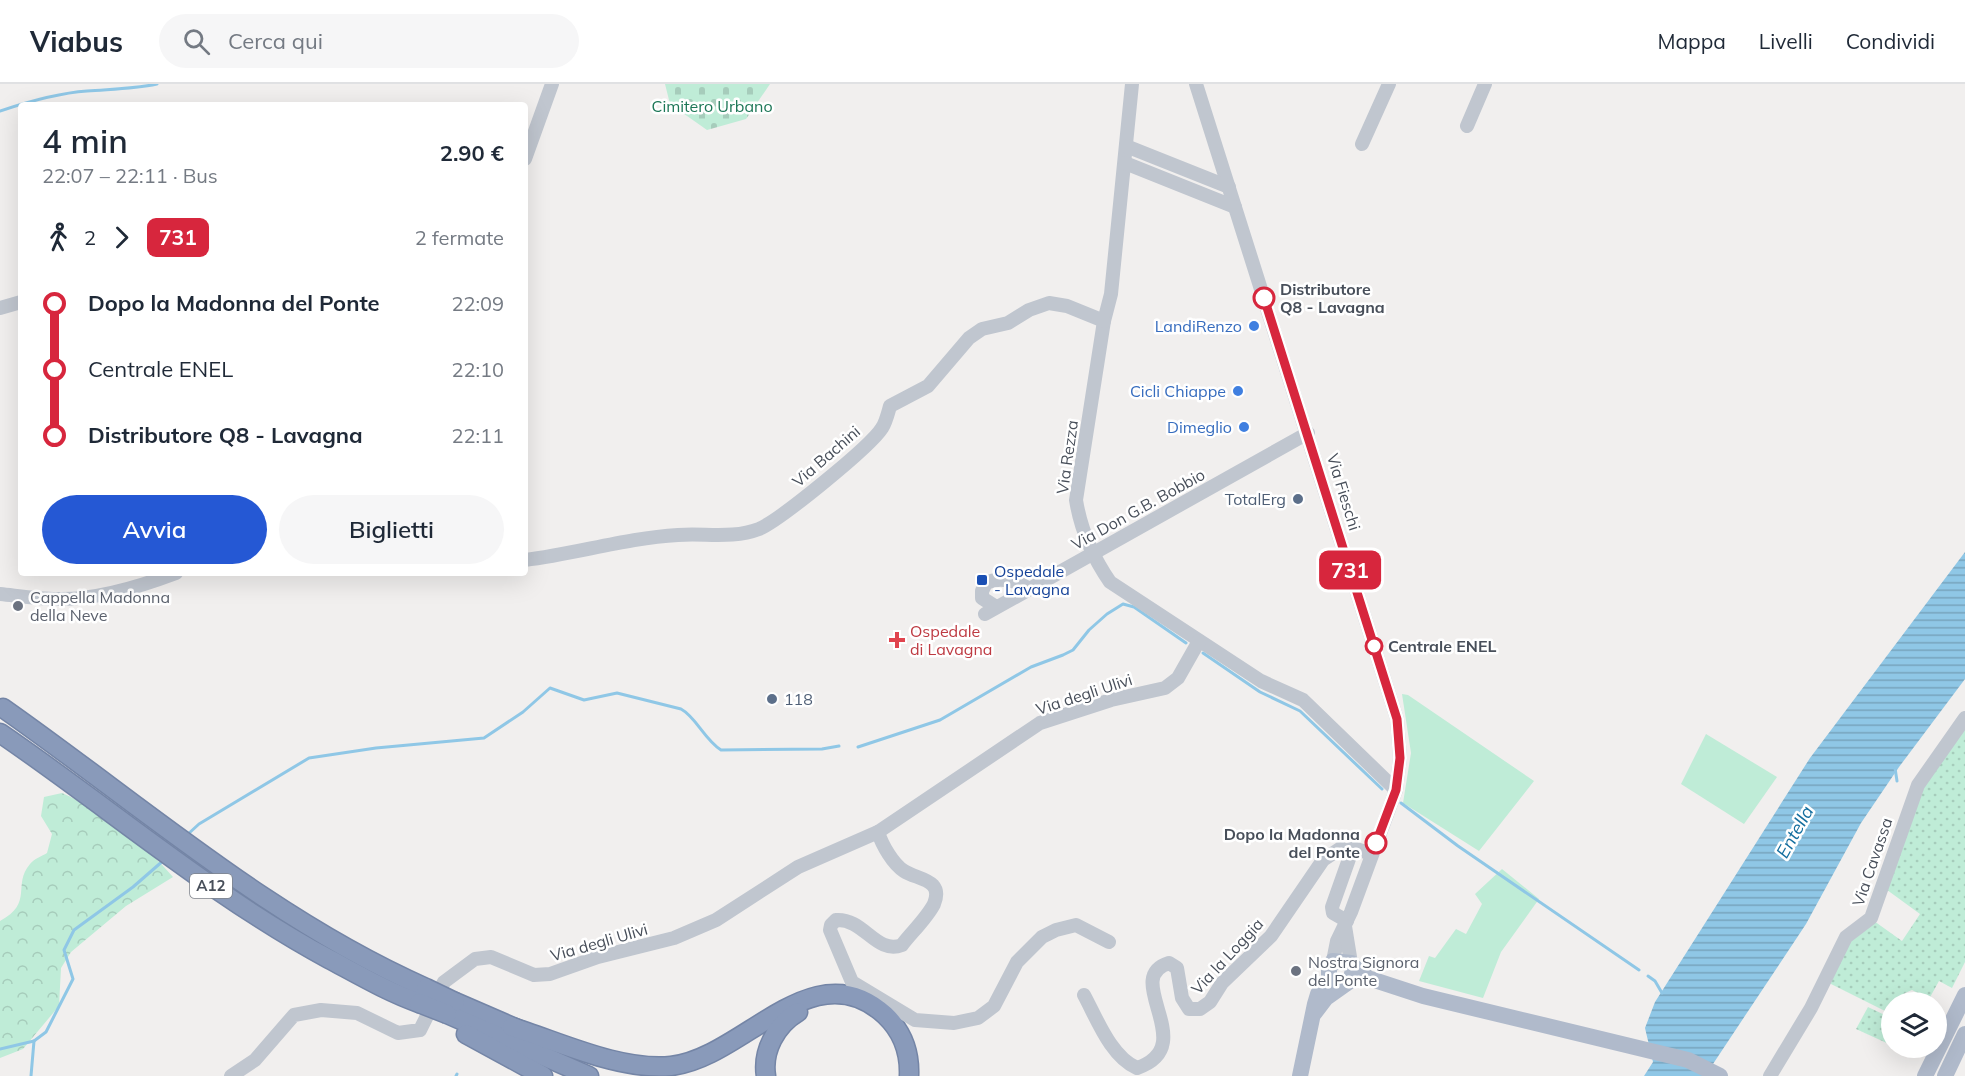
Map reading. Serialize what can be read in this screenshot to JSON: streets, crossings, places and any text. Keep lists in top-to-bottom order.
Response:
{
  "streets": {
    "highway": ["A12"],
    "street": [
      "Via Bachini",
      "Via Rezza",
      "Via Fieschi",
      "Via Don G.B. Bobbio",
      "Via degli Ulivi",
      "Via Cavassa",
      "Via la Loggia"
    ]
  },
  "crossings": [
    ["Via Bachini", "Via Rezza"],
    ["Via Rezza", "Via Fieschi"],
    ["Via Rezza", "Via Don G.B. Bobbio"],
    ["Via Rezza", "Via degli Ulivi"],
    ["Via Fieschi", "Via Don G.B. Bobbio"]
  ],
  "water": ["Entella"],
  "parks": ["Cimitero Urbano"],
  "places": {
    "other": [
      "Distributore Q8 - Lavagna",
      "LandiRenzo",
      "Cicli Chiappe",
      "Dimeglio",
      "TotalErg",
      "Cappella Madonna della Neve",
      "Centrale ENEL",
      "118",
      "Dopo la Madonna del Ponte",
      "Nostra Signora del Ponte"
    ],
    "transit": ["Ospedale - Lavagna"],
    "health": ["Ospedale di Lavagna"]
  },
  "lines": ["bus line 731"],
  "page": {
    "header": "Viabus",
    "search": "Cerca qui",
    "nav": ["Mappa", "Livelli", "Condividi"],
    "on_map": "731",
    "heading": ["4 min", "22:07 – 22:11 · Bus", "2.90 €"],
    "legs": ["2", "731", "2 fermate"],
    "list": [
      {
        "name": "Dopo la Madonna del Ponte",
        "value": "22:09"
      },
      {
        "name": "Centrale ENEL",
        "value": "22:10"
      },
      {
        "name": "Distributore Q8 - Lavagna",
        "value": "22:11"
      }
    ],
    "buttons": ["Avvia", "Biglietti"]
  }
}
